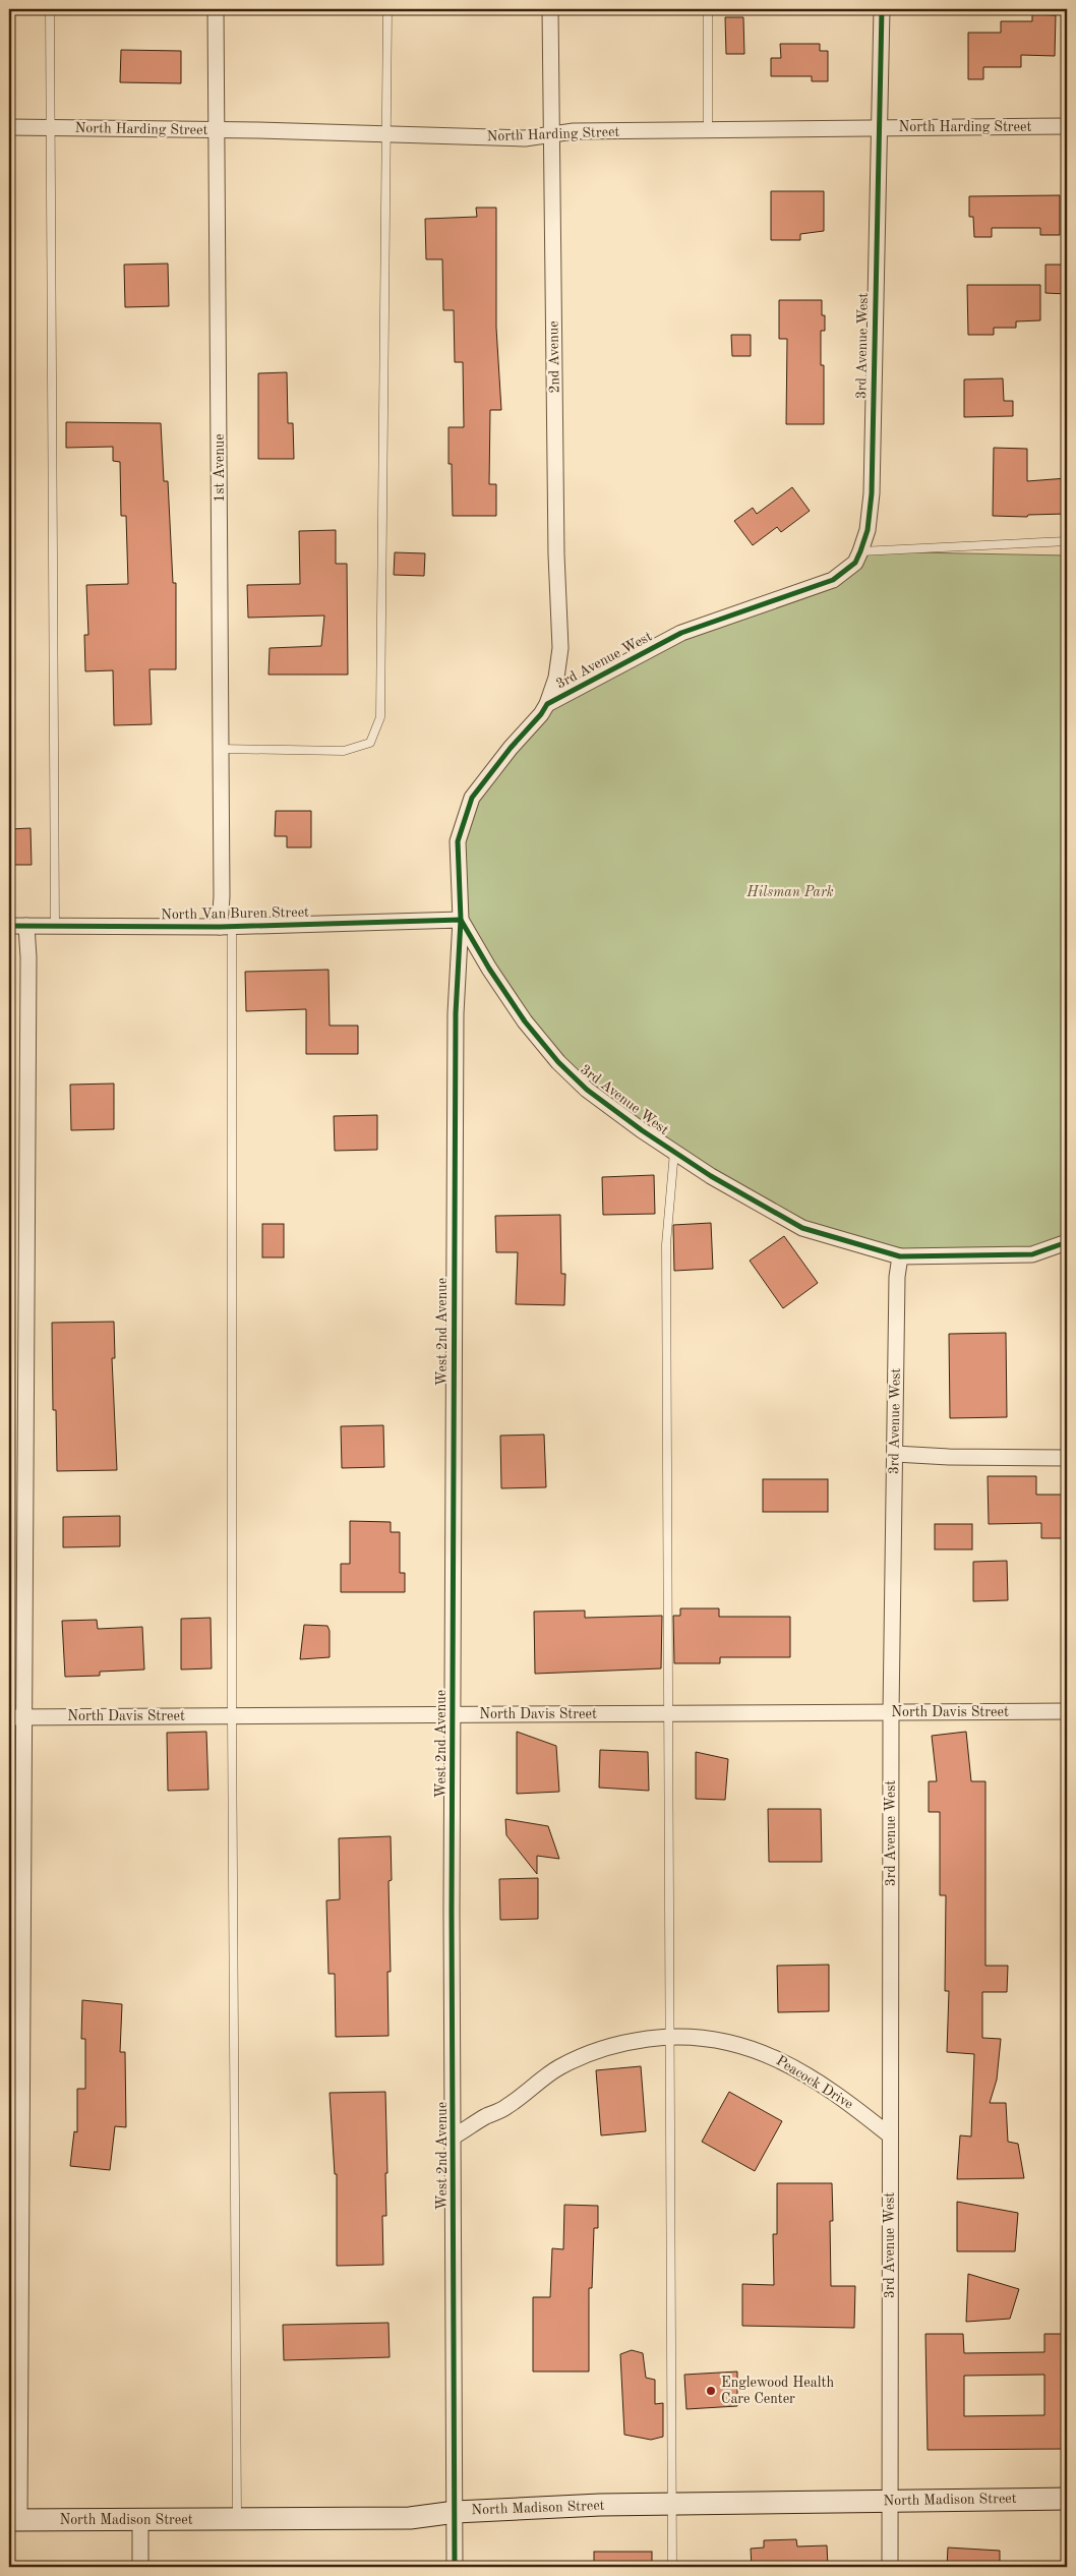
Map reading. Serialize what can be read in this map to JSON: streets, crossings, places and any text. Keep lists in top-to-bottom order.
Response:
{
  "streets": {
    "main road": ["North Madison Street"],
    "street": [
      "North Harding Street",
      "3rd Avenue West",
      "2nd Avenue",
      "1st Avenue",
      "North Van Buren Street",
      "West 2nd Avenue",
      "North Davis Street",
      "Peacock Drive"
    ]
  },
  "crossings": [
    ["North Harding Street", "3rd Avenue West"],
    ["North Harding Street", "2nd Avenue"],
    ["North Harding Street", "1st Avenue"],
    ["3rd Avenue West", "2nd Avenue"],
    ["3rd Avenue West", "North Van Buren Street"],
    ["3rd Avenue West", "West 2nd Avenue"],
    ["3rd Avenue West", "North Davis Street"],
    ["3rd Avenue West", "Peacock Drive"],
    ["3rd Avenue West", "North Madison Street"],
    ["1st Avenue", "North Van Buren Street"],
    ["North Van Buren Street", "West 2nd Avenue"],
    ["West 2nd Avenue", "North Davis Street"],
    ["West 2nd Avenue", "Peacock Drive"],
    ["West 2nd Avenue", "North Madison Street"]
  ],
  "parks": ["Hilsman Park"],
  "places": ["Englewood Health Care Center"]
}
